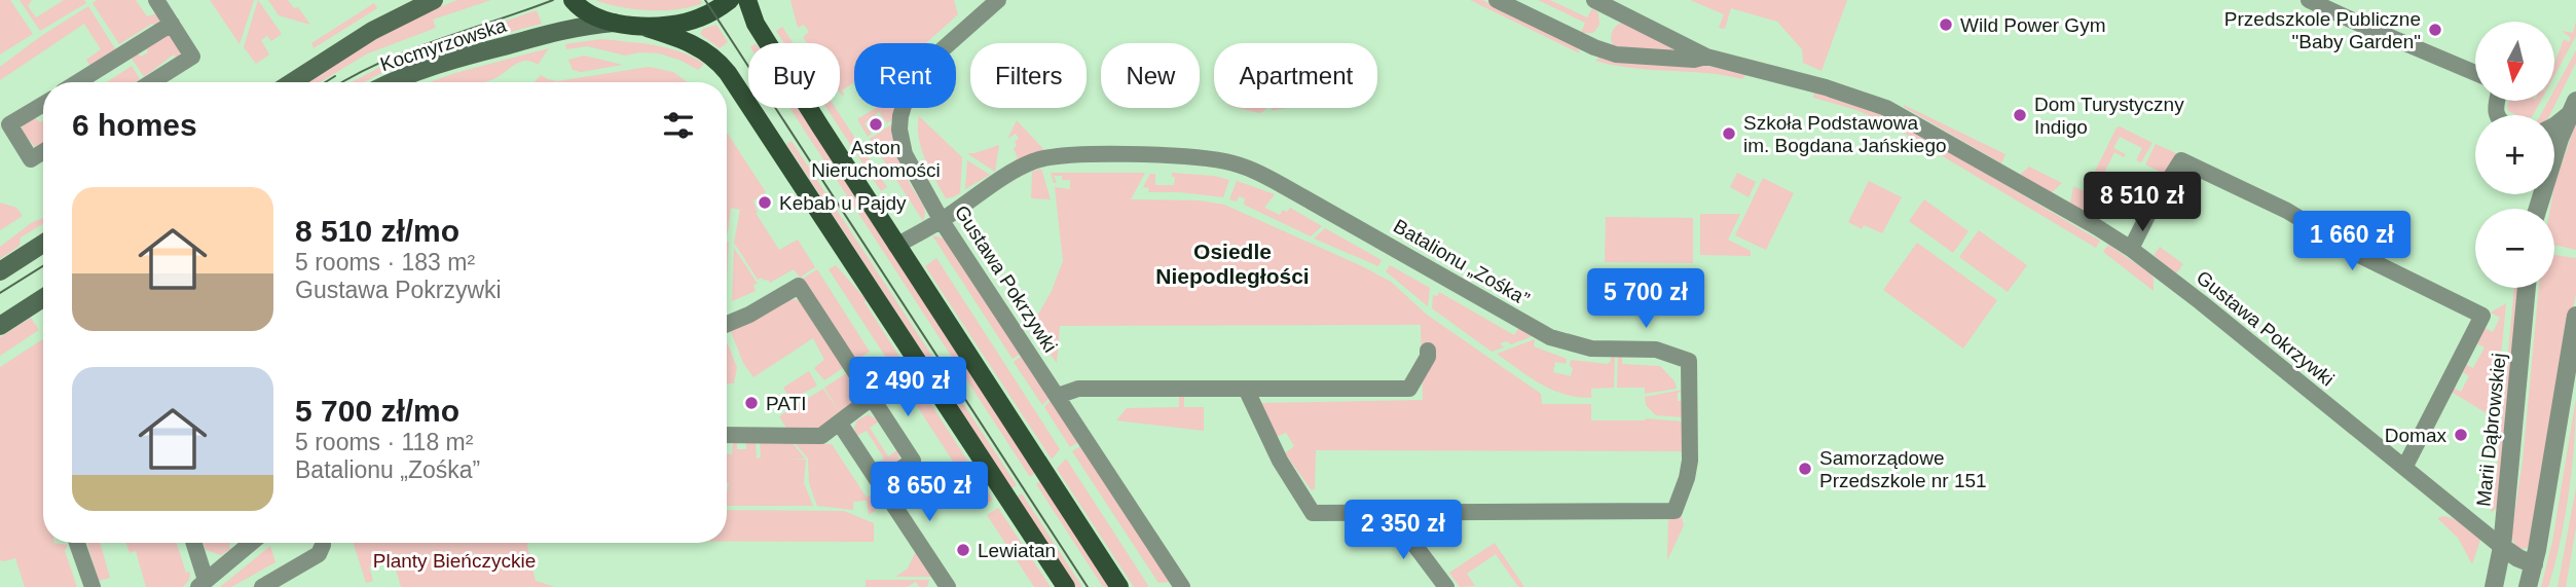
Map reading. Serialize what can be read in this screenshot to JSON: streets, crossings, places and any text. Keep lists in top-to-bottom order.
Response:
{
  "streets": {
    "main road": ["Kocmyrzowska"],
    "street": ["Batalionu „Zośka”", "Gustawa Pokrzywki", "Marii Dąbrowskiej"]
  },
  "crossings": [
    ["Batalionu „Zośka”", "Gustawa Pokrzywki"],
    ["Gustawa Pokrzywki", "Marii Dąbrowskiej"]
  ],
  "districts": ["Osiedle Niepodległości"],
  "parks": ["Planty Bieńczyckie"],
  "places": [
    "Wild Power Gym",
    "Przedszkole Publiczne \"Baby Garden\"",
    "Dom Turystyczny Indigo",
    "Aston Nieruchomości",
    "Szkoła Podstawowa im. Bogdana Jańskiego",
    "Kebab u Pajdy",
    "PATI",
    "Domax",
    "Samorządowe Przedszkole nr 151",
    "Lewiatan"
  ],
  "north": "bottom",
  "page": {
    "map_buttons": ["+", "−"],
    "chip": [
      "Buy",
      "Rent",
      "Filters",
      "New",
      "Apartment"
    ],
    "heading": "6 homes",
    "list": [
      {
        "name": "8 510 zł/mo",
        "note": "5 rooms · 183 m² · Gustawa Pokrzywki"
      },
      {
        "name": "5 700 zł/mo",
        "note": "5 rooms · 118 m² · Batalionu „Zośka”"
      }
    ],
    "price": [
      "8 510 zł",
      "1 660 zł",
      "5 700 zł",
      "2 490 zł",
      "8 650 zł",
      "2 350 zł"
    ]
  }
}
